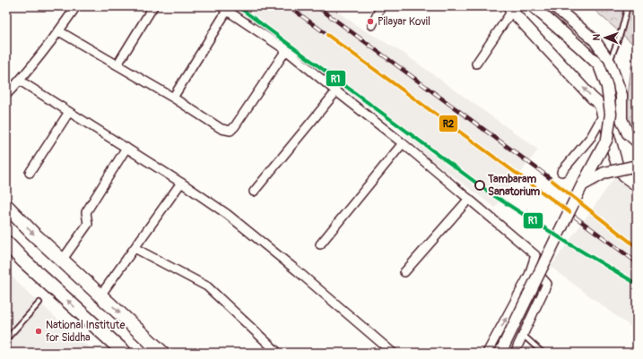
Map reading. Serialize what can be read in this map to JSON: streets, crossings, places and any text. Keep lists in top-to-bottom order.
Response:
{
  "places": ["Pilayar Kovil", "Tambaram Sanatorium", "National Institute for Siddha"],
  "lines": ["transit line R1", "transit line R2"],
  "north": "left"
}
